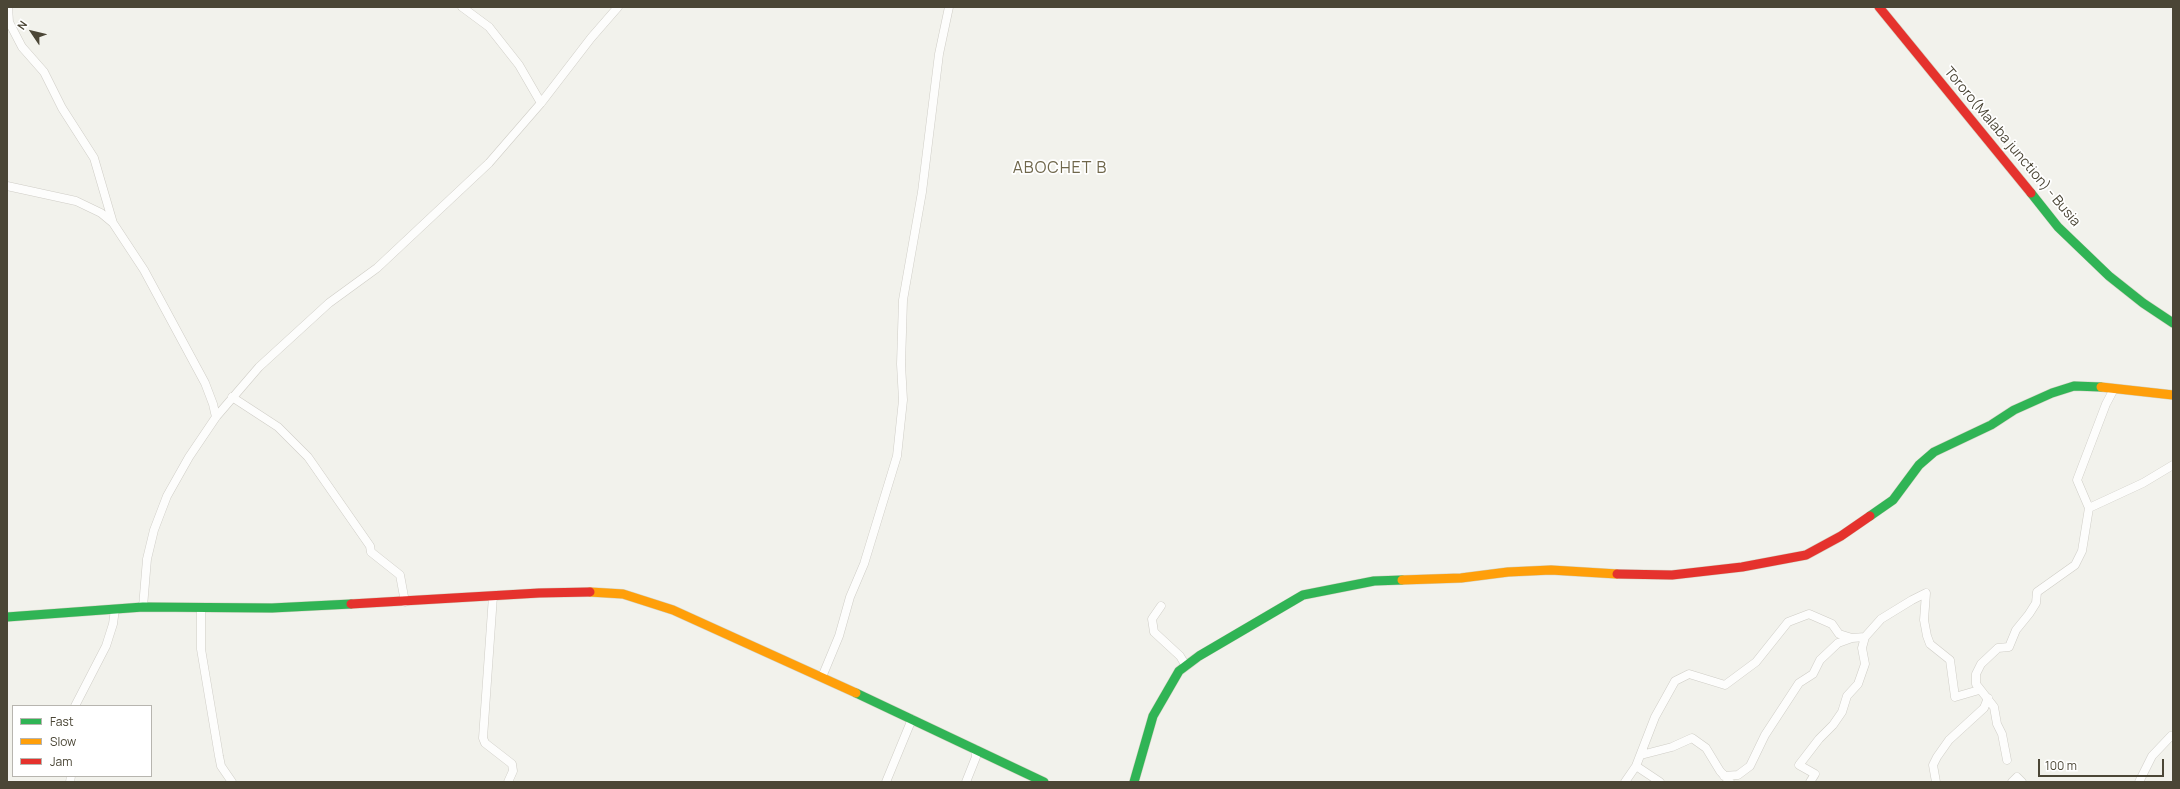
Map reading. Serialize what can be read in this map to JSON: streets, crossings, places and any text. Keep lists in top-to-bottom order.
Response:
{
  "streets": {
    "main road": ["Tororo(Malaba junction) - Busia"]
  },
  "districts": ["ABOCHET B"],
  "legend": ["Fast", "Slow", "Jam"],
  "scale_bar": "100 m",
  "north": "top left"
}
